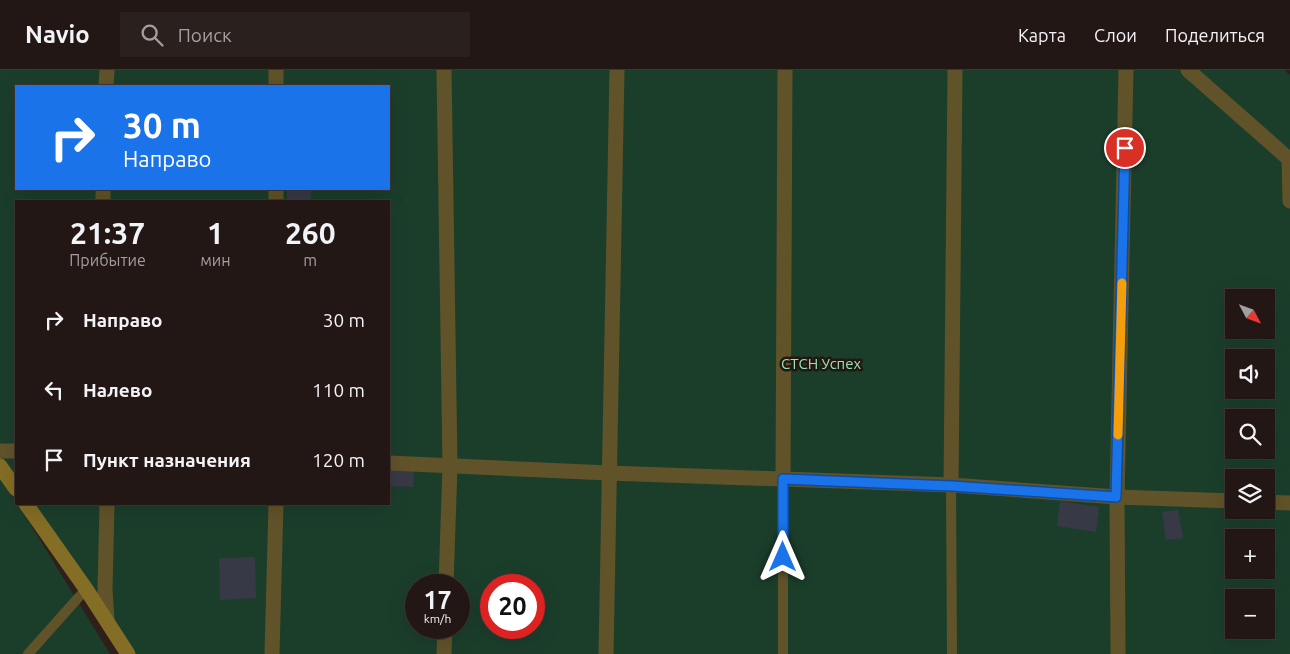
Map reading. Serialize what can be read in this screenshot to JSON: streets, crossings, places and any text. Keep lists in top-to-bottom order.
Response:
{
  "parks": ["СТСН Успех"],
  "north": "bottom right",
  "page": {
    "header": "Navio",
    "search": "Поиск",
    "nav": ["Карта", "Слои", "Поделиться"],
    "turn": ["30 m", "Направо"],
    "eta": [
      "21:37",
      "Прибытие",
      "1",
      "мин",
      "260",
      "m"
    ],
    "list": [
      {
        "name": "Направо",
        "value": "30 m"
      },
      {
        "name": "Налево",
        "value": "110 m"
      },
      {
        "name": "Пункт назначения",
        "value": "120 m"
      }
    ],
    "map_buttons": ["+", "−"],
    "speed": "17 km/h",
    "limit": "20"
  }
}
